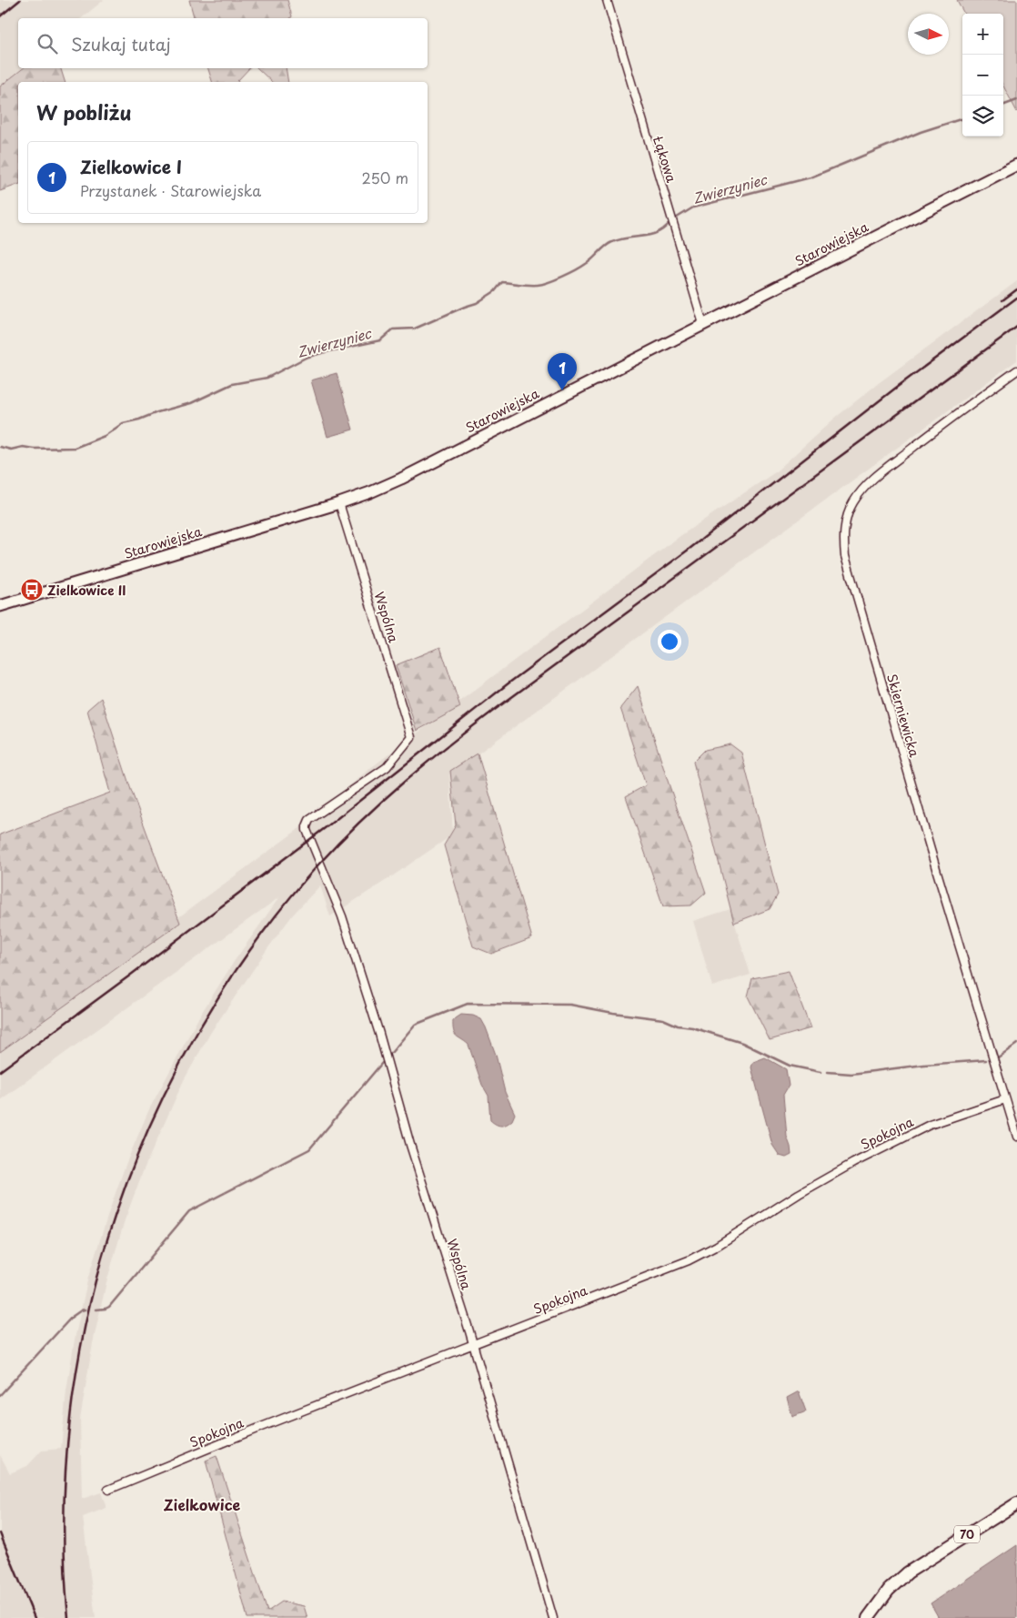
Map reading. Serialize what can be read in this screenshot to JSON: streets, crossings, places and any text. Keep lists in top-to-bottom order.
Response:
{
  "streets": {
    "main road": ["70"],
    "street": [
      "Łąkowa",
      "Starowiejska",
      "Wspólna",
      "Skierniewicka",
      "Spokojna"
    ]
  },
  "crossings": [
    ["Łąkowa", "Starowiejska"],
    ["Starowiejska", "Wspólna"],
    ["Wspólna", "Spokojna"],
    ["Skierniewicka", "Spokojna"]
  ],
  "districts": ["Zielkowice"],
  "water": ["Zwierzyniec"],
  "places": {
    "bus stop": ["Zielkowice II"]
  },
  "north": "right",
  "page": {
    "map_buttons": ["+", "−"],
    "search": "Szukaj tutaj",
    "heading": "W pobliżu",
    "list": [
      {
        "mark": "1",
        "name": "Zielkowice I",
        "note": "Przystanek · Starowiejska",
        "value": "250 m"
      }
    ],
    "pins": "1"
  }
}
